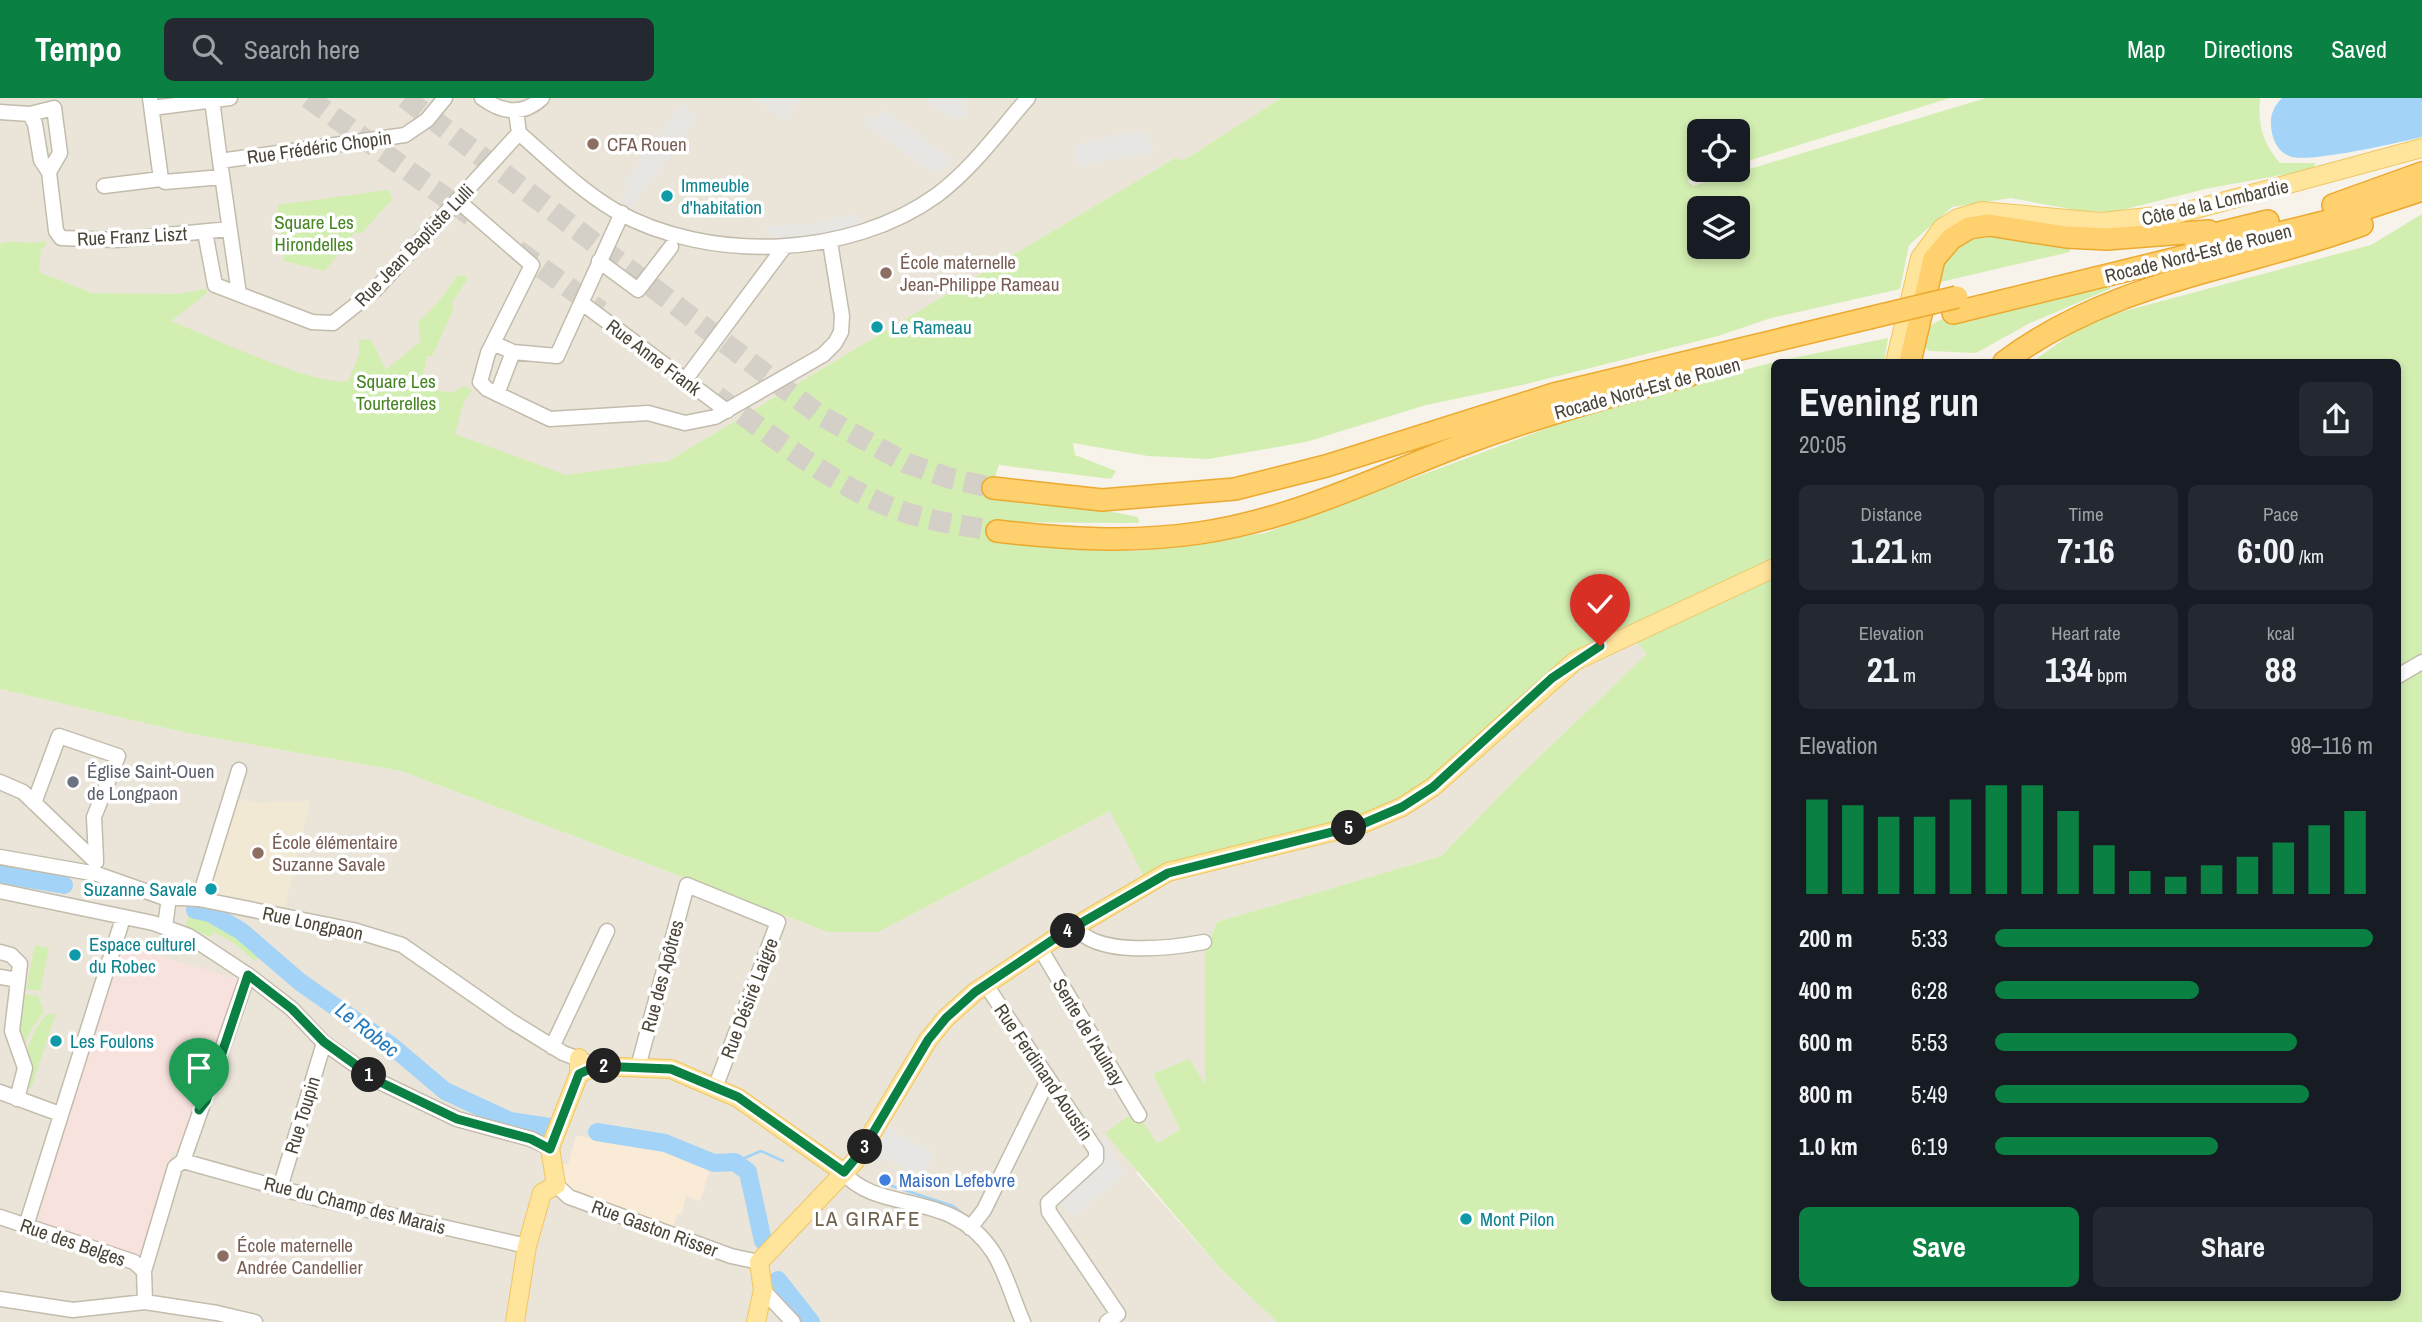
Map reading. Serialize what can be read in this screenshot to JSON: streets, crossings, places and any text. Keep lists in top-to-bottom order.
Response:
{
  "streets": {
    "highway": ["Rocade Nord-Est de Rouen"],
    "main road": ["Côte de la Lombardie"],
    "street": [
      "Rue Frédéric Chopin",
      "Rue Franz Liszt",
      "Rue Jean Baptiste Lulli",
      "Rue Anne Frank",
      "Rue Longpaon",
      "Rue des Apôtres",
      "Rue Désiré Laigre",
      "Sente de l'Aulnay",
      "Rue Ferdinand Aoustin",
      "Rue Toupin",
      "Rue du Champ des Marais",
      "Rue Gaston Risser",
      "Rue des Belges"
    ]
  },
  "crossings": [
    ["Rue Frédéric Chopin", "Rue Franz Liszt"],
    ["Rue des Apôtres", "Rue Désiré Laigre"],
    ["Rue Toupin", "Rue du Champ des Marais"]
  ],
  "districts": ["LA GIRAFE"],
  "water": ["Le Robec"],
  "parks": ["Square Les Hirondelles", "Square Les Tourterelles"],
  "places": [
    "CFA Rouen",
    "Immeuble d'habitation",
    "École maternelle Jean-Philippe Rameau",
    "Le Rameau",
    "Église Saint-Ouen de Longpaon",
    "École élémentaire Suzanne Savale",
    "Suzanne Savale",
    "Espace culturel du Robec",
    "Les Foulons",
    "Maison Lefebvre",
    "Mont Pilon",
    "École maternelle Andrée Candellier"
  ],
  "page": {
    "header": "Tempo",
    "search": "Search here",
    "nav": ["Map", "Directions", "Saved"],
    "heading": ["Evening run", "20:05"],
    "stats": [
      ["Distance", "1.21 km"],
      ["Time", "7:16"],
      ["Pace", "6:00 /km"],
      ["Elevation", "21 m"],
      ["Heart rate", "134 bpm"],
      ["kcal", "88"]
    ],
    "chart": ["Elevation", "98–116 m"],
    "pins": [
      "5",
      "4",
      "2",
      "1",
      "3"
    ],
    "list": [
      {
        "name": "200 m",
        "note": "5:33"
      },
      {
        "name": "400 m",
        "note": "6:28"
      },
      {
        "name": "600 m",
        "note": "5:53"
      },
      {
        "name": "800 m",
        "note": "5:49"
      },
      {
        "name": "1.0 km",
        "note": "6:19"
      }
    ],
    "buttons": ["Save", "Share"]
  }
}
